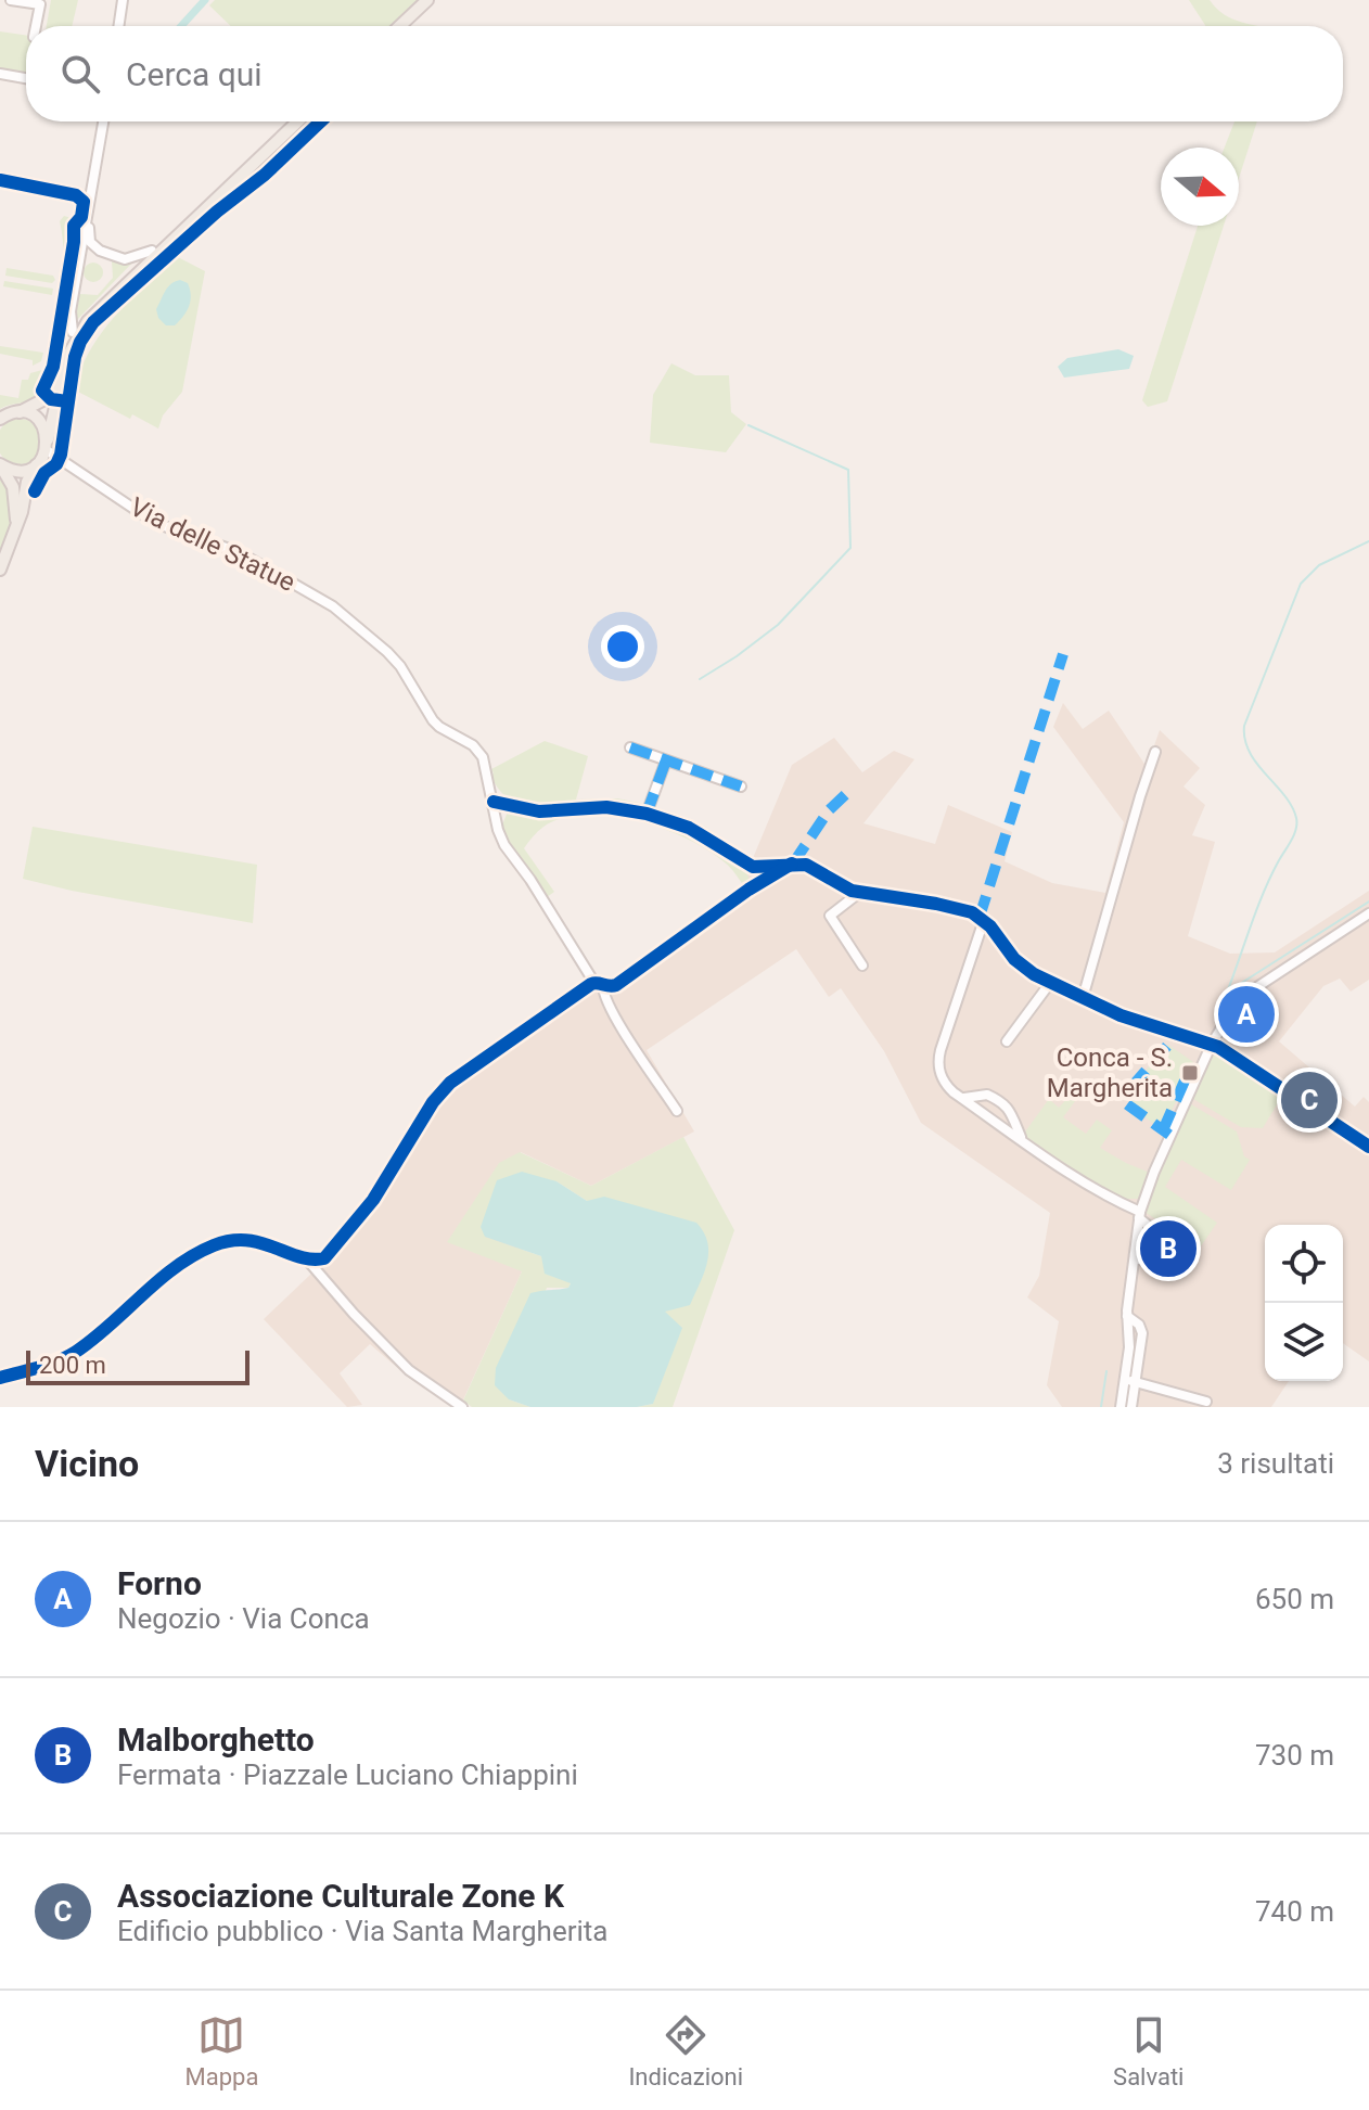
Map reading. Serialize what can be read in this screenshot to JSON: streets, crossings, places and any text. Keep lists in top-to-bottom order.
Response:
{
  "streets": {
    "street": ["Via delle Statue"]
  },
  "places": {
    "transit": ["Conca - S. Margherita"]
  },
  "scale_bar": "200 m",
  "north": "right",
  "page": {
    "search": "Cerca qui",
    "pins": ["A", "C", "B"],
    "scale": "200 m",
    "heading": ["Vicino", "3 risultati"],
    "list": [
      {
        "mark": "A",
        "name": "Forno",
        "note": "Negozio · Via Conca",
        "value": "650 m"
      },
      {
        "mark": "B",
        "name": "Malborghetto",
        "note": "Fermata · Piazzale Luciano Chiappini",
        "value": "730 m"
      },
      {
        "mark": "C",
        "name": "Associazione Culturale Zone K",
        "note": "Edificio pubblico · Via Santa Margherita",
        "value": "740 m"
      }
    ],
    "nav": ["Mappa", "Indicazioni", "Salvati"]
  }
}
